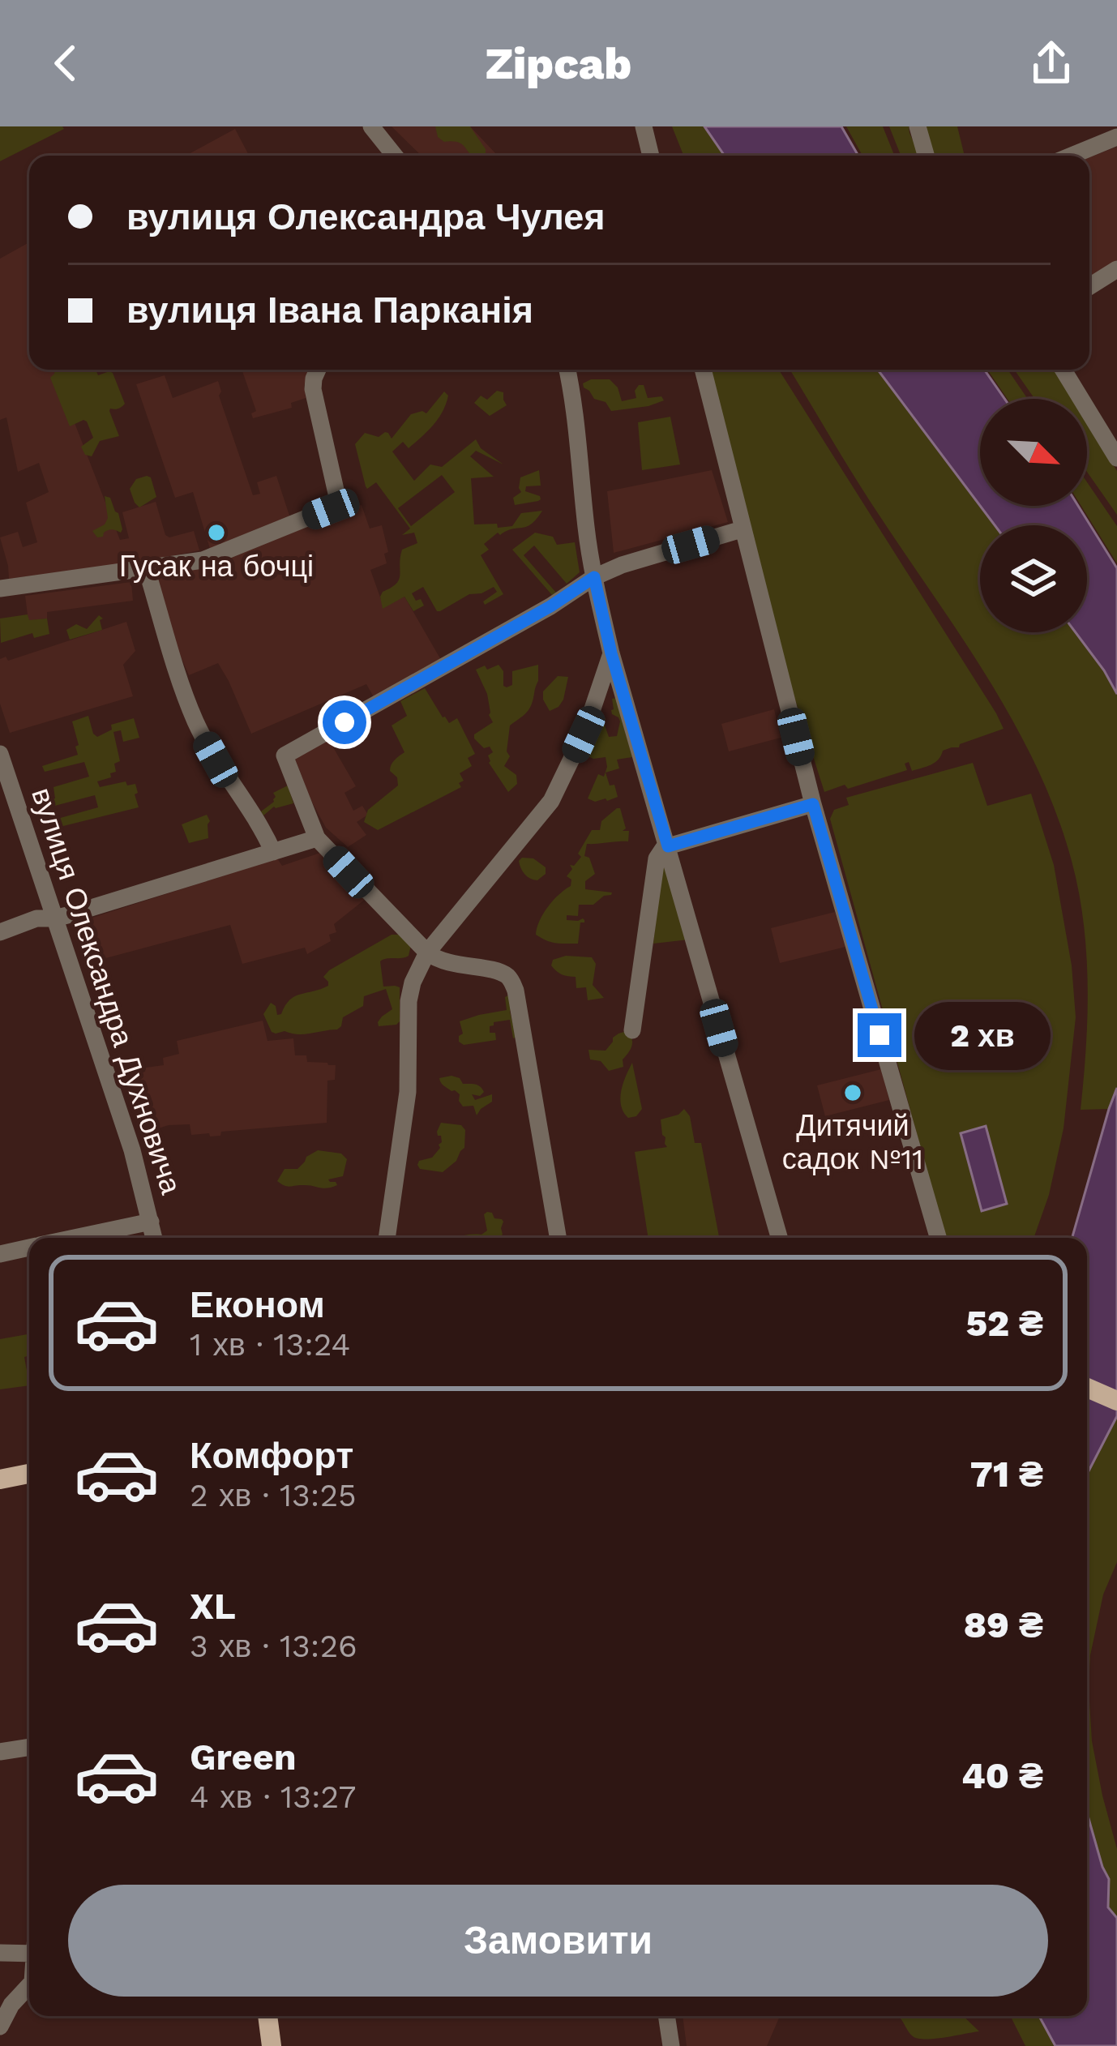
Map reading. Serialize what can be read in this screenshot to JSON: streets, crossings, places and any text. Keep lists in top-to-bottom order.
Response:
{
  "streets": {
    "street": ["вулиця Олександра Духновича"]
  },
  "places": ["Гусак на бочці", "Дитячий садок №11"],
  "north": "bottom right",
  "page": {
    "header": "Zipcab",
    "banner": ["вулиця Олександра Чулея", "вулиця Івана Парканія"],
    "bubble": "2 хв",
    "list": [
      {
        "name": "Економ",
        "note": "1 хв · 13:24",
        "value": "52 ₴"
      },
      {
        "name": "Комфорт",
        "note": "2 хв · 13:25",
        "value": "71 ₴"
      },
      {
        "name": "XL",
        "note": "3 хв · 13:26",
        "value": "89 ₴"
      },
      {
        "name": "Green",
        "note": "4 хв · 13:27",
        "value": "40 ₴"
      }
    ],
    "buttons": "Замовити"
  }
}
